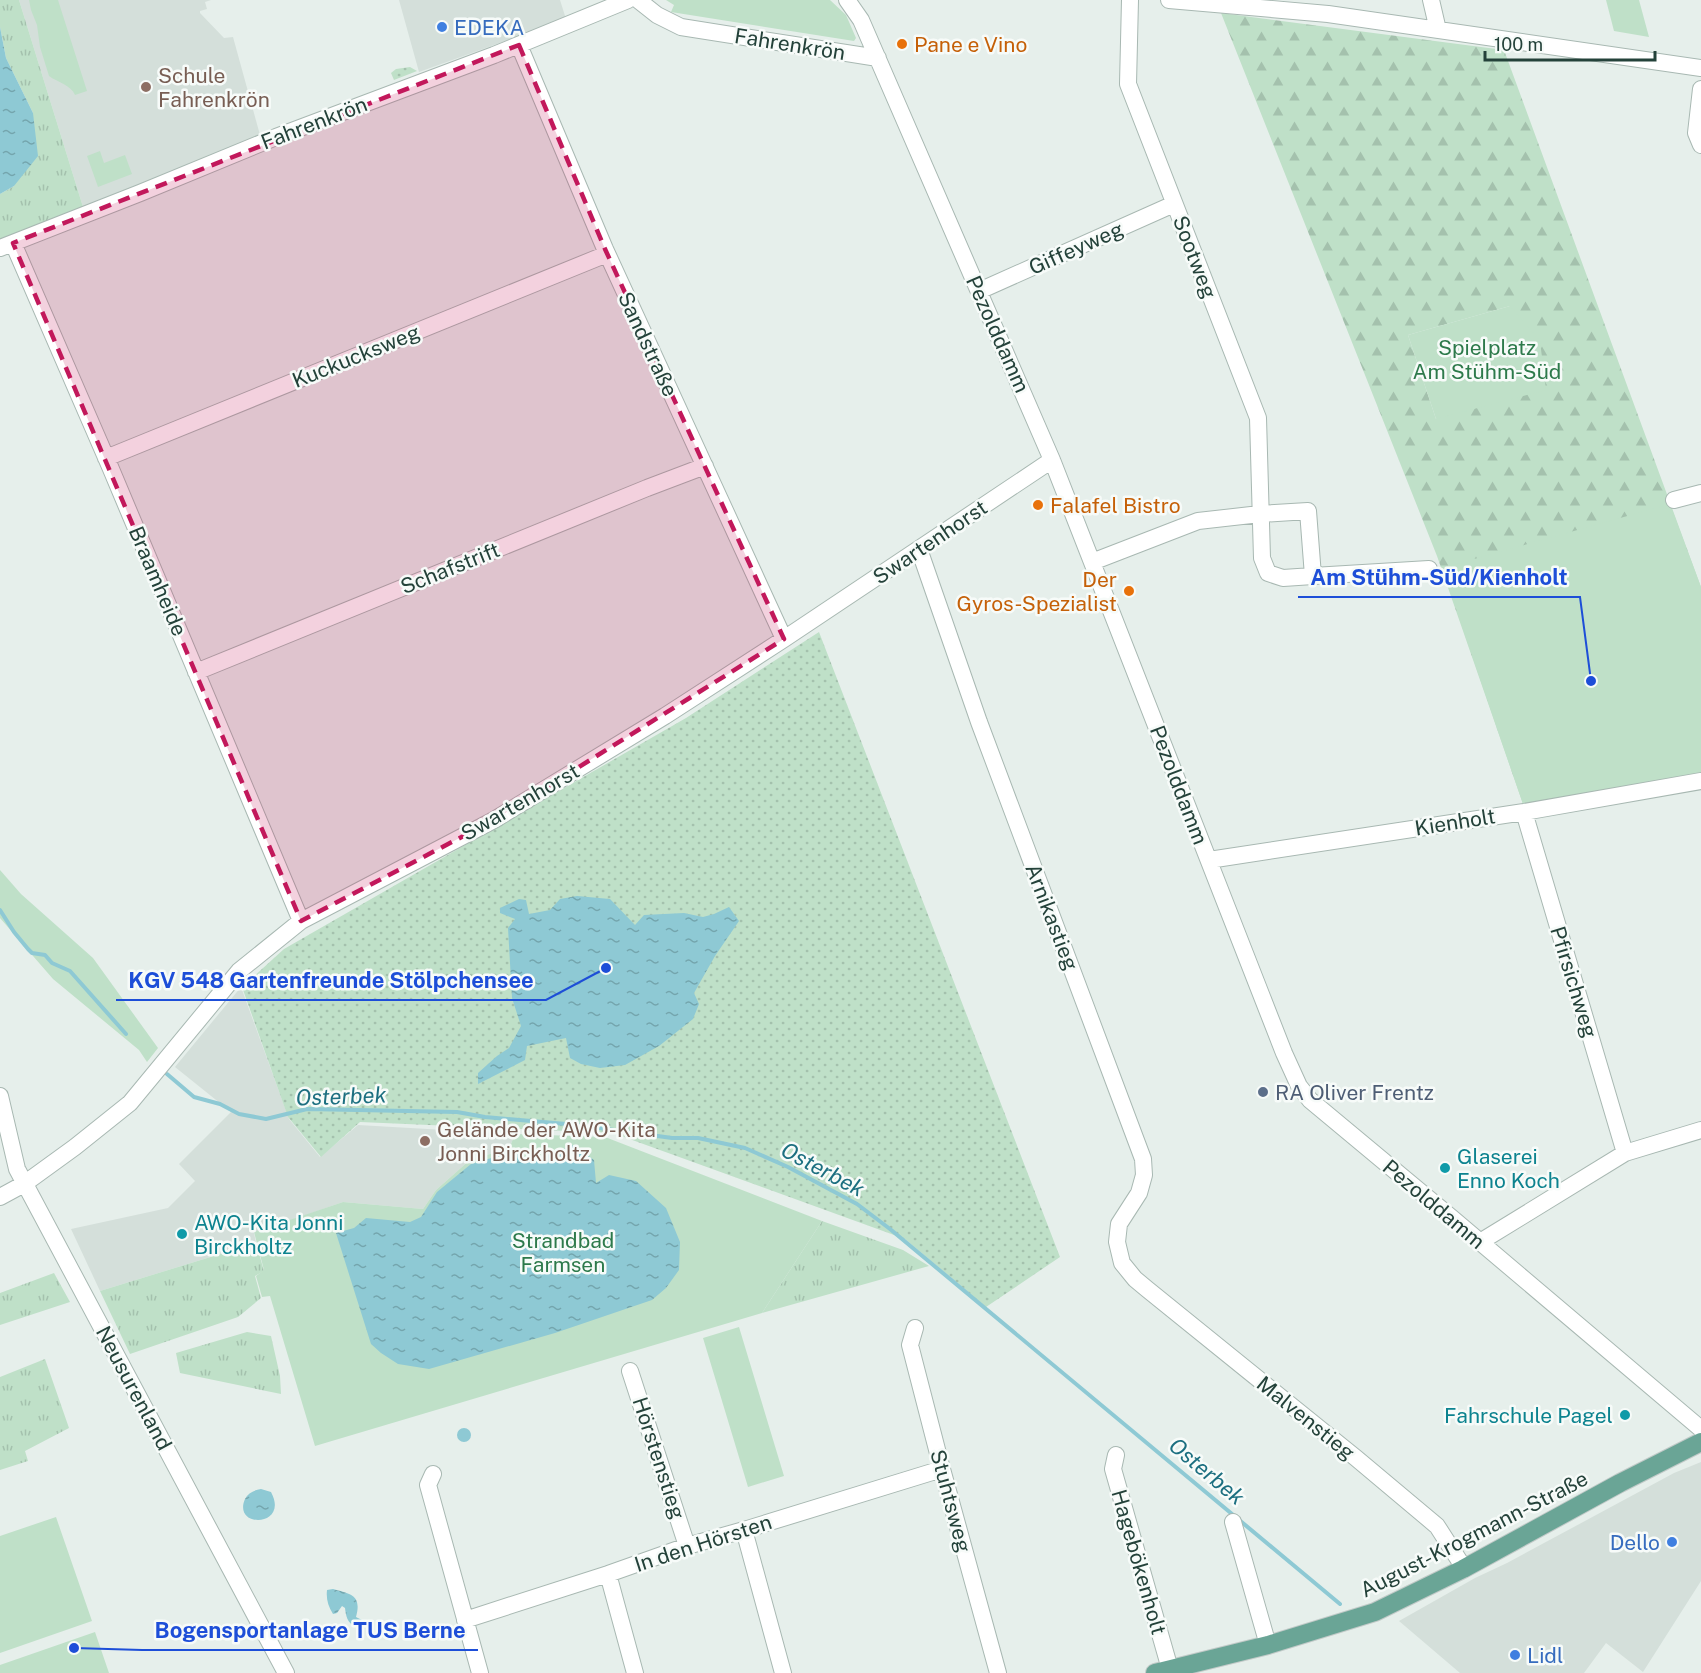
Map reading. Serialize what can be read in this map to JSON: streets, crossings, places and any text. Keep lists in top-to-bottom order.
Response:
{
  "streets": {
    "main road": ["August-Krogmann-Straße"],
    "street": [
      "Fahrenkrön",
      "Giffeyweg",
      "Sootweg",
      "Pezolddamm",
      "Sandstraße",
      "Kuckucksweg",
      "Swartenhorst",
      "Schafstrift",
      "Braamheide",
      "Kienholt",
      "Arnikastieg",
      "Pfirsichweg",
      "Neusurenland",
      "Malvenstieg",
      "Hörstenstieg",
      "Stuhtsweg",
      "In den Hörsten",
      "Hagebökenholt"
    ]
  },
  "crossings": [
    ["Fahrenkrön", "Pezolddamm"],
    ["Fahrenkrön", "Sandstraße"],
    ["Fahrenkrön", "Braamheide"],
    ["Giffeyweg", "Sootweg"],
    ["Giffeyweg", "Pezolddamm"],
    ["Pezolddamm", "Swartenhorst"],
    ["Pezolddamm", "Kienholt"],
    ["Sandstraße", "Kuckucksweg"],
    ["Sandstraße", "Swartenhorst"],
    ["Sandstraße", "Schafstrift"],
    ["Kuckucksweg", "Braamheide"],
    ["Swartenhorst", "Braamheide"],
    ["Swartenhorst", "Arnikastieg"],
    ["Swartenhorst", "Neusurenland"],
    ["Schafstrift", "Braamheide"],
    ["Kienholt", "Pfirsichweg"],
    ["Arnikastieg", "Malvenstieg"],
    ["Malvenstieg", "August-Krogmann-Straße"],
    ["Hörstenstieg", "In den Hörsten"],
    ["Stuhtsweg", "In den Hörsten"],
    ["August-Krogmann-Straße", "Hagebökenholt"]
  ],
  "water": ["Osterbek"],
  "parks": ["Spielplatz Am Stühm-Süd", "Strandbad Farmsen"],
  "places": [
    "EDEKA",
    "Pane e Vino",
    "Schule Fahrenkrön",
    "Falafel Bistro",
    "Der Gyros-Spezialist",
    "Am Stühm-Süd/Kienholt",
    "KGV 548 Gartenfreunde Stölpchensee",
    "RA Oliver Frentz",
    "Gelände der AWO-Kita Jonni Birckholtz",
    "Glaserei Enno Koch",
    "AWO-Kita Jonni Birckholtz",
    "Fahrschule Pagel",
    "Dello",
    "Bogensportanlage TUS Berne",
    "Lidl"
  ],
  "scale_bar": "100 m"
}
